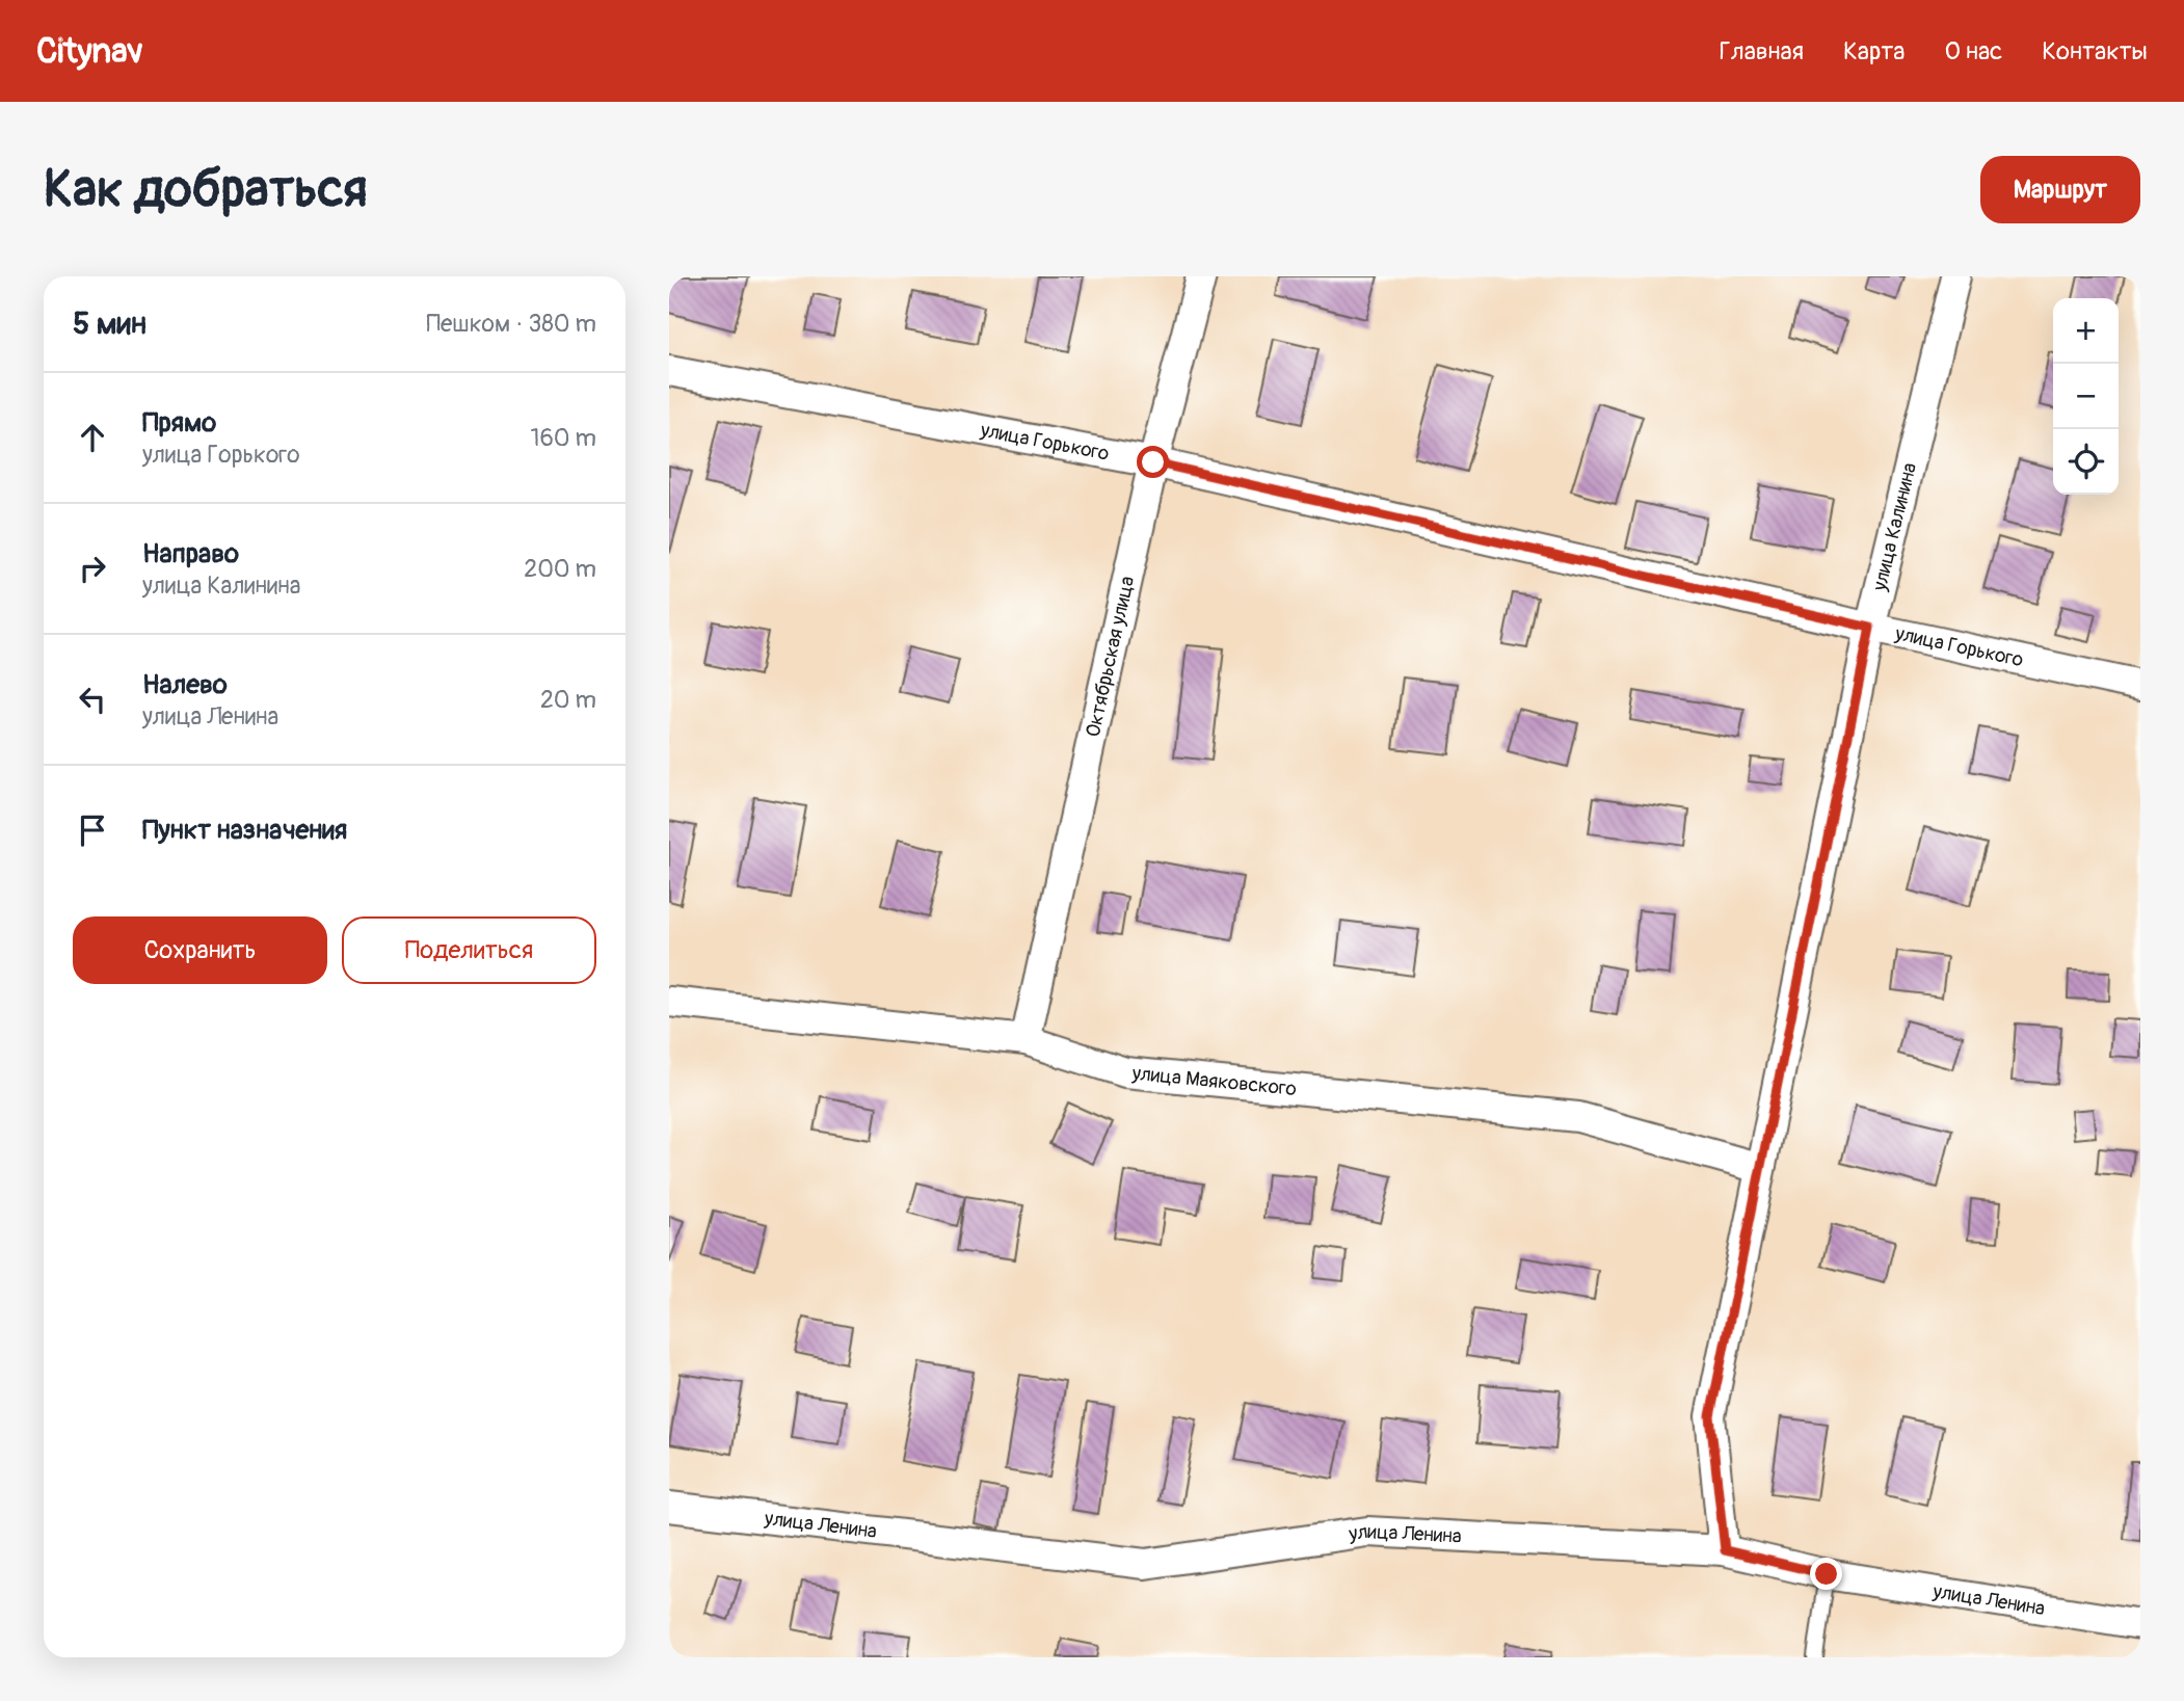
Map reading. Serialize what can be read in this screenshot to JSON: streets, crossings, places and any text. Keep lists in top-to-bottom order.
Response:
{
  "streets": {
    "street": [
      "улица Горького",
      "улица Калинина",
      "Октябрьская улица",
      "улица Маяковского",
      "улица Ленина"
    ]
  },
  "crossings": [
    ["улица Горького", "улица Калинина"],
    ["улица Горького", "Октябрьская улица"],
    ["улица Калинина", "улица Маяковского"],
    ["улица Калинина", "улица Ленина"],
    ["Октябрьская улица", "улица Маяковского"]
  ],
  "page": {
    "header": "Citynav",
    "nav": [
      "Главная",
      "Карта",
      "О нас",
      "Контакты"
    ],
    "buttons": [
      "Маршрут",
      ["Сохранить", "Поделиться"]
    ],
    "title": "Как добраться",
    "heading": ["5 мин", "Пешком · 380 m"],
    "map_buttons": ["+", "−"],
    "list": [
      ["Прямо", "улица Горького", "160 m"],
      ["Направо", "улица Калинина", "200 m"],
      ["Налево", "улица Ленина", "20 m"],
      "Пункт назначения"
    ]
  }
}
